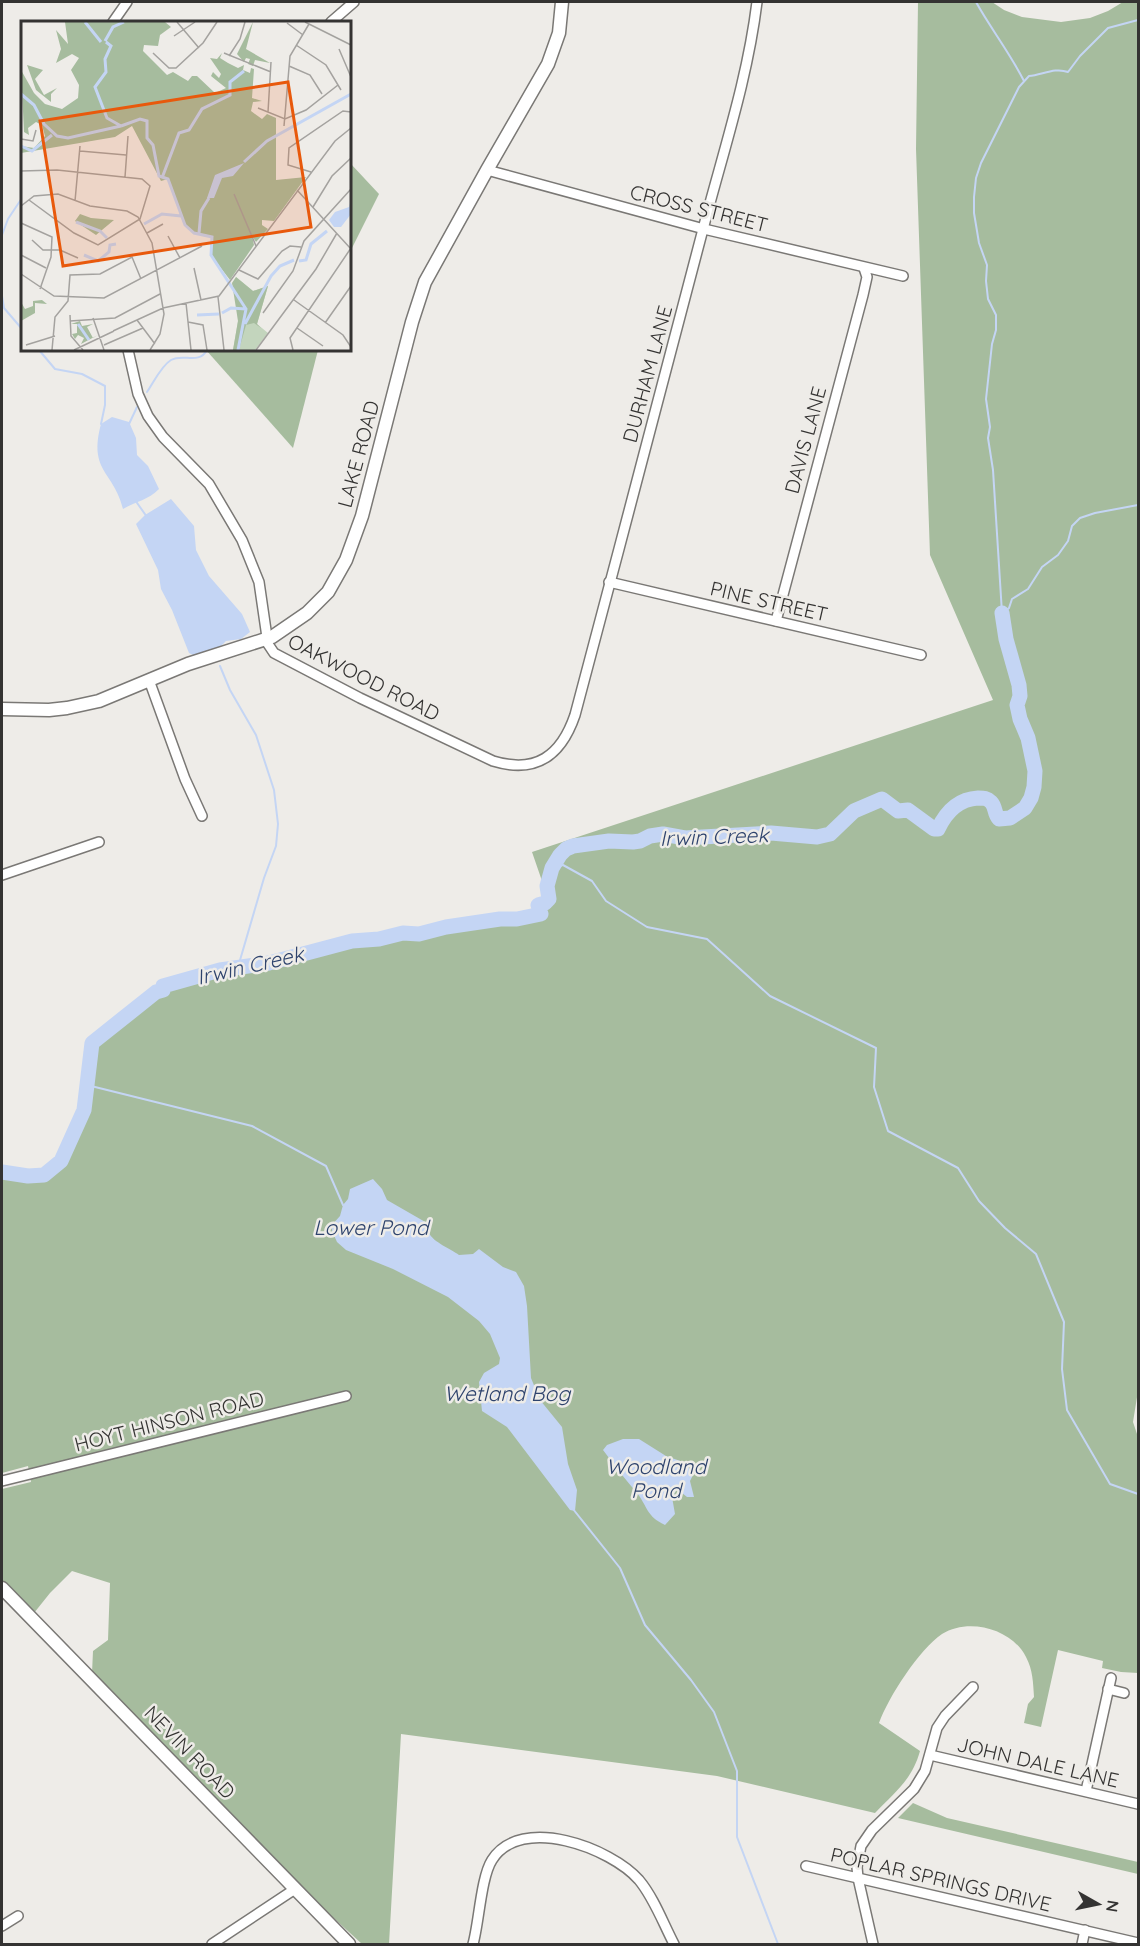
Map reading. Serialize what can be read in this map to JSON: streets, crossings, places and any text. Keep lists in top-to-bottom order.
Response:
{
  "streets": {
    "street": [
      "CROSS STREET",
      "DURHAM LANE",
      "DAVIS LANE",
      "LAKE ROAD",
      "PINE STREET",
      "OAKWOOD ROAD",
      "HOYT HINSON ROAD",
      "NEVIN ROAD",
      "JOHN DALE LANE",
      "POPLAR SPRINGS DRIVE"
    ]
  },
  "crossings": [
    ["CROSS STREET", "DURHAM LANE"],
    ["CROSS STREET", "DAVIS LANE"],
    ["CROSS STREET", "LAKE ROAD"],
    ["DURHAM LANE", "PINE STREET"],
    ["DURHAM LANE", "OAKWOOD ROAD"],
    ["DAVIS LANE", "PINE STREET"],
    ["LAKE ROAD", "OAKWOOD ROAD"]
  ],
  "water": [
    "Irwin Creek",
    "Lower Pond",
    "Wetland Bog",
    "Woodland Pond"
  ],
  "north": "right"
}
